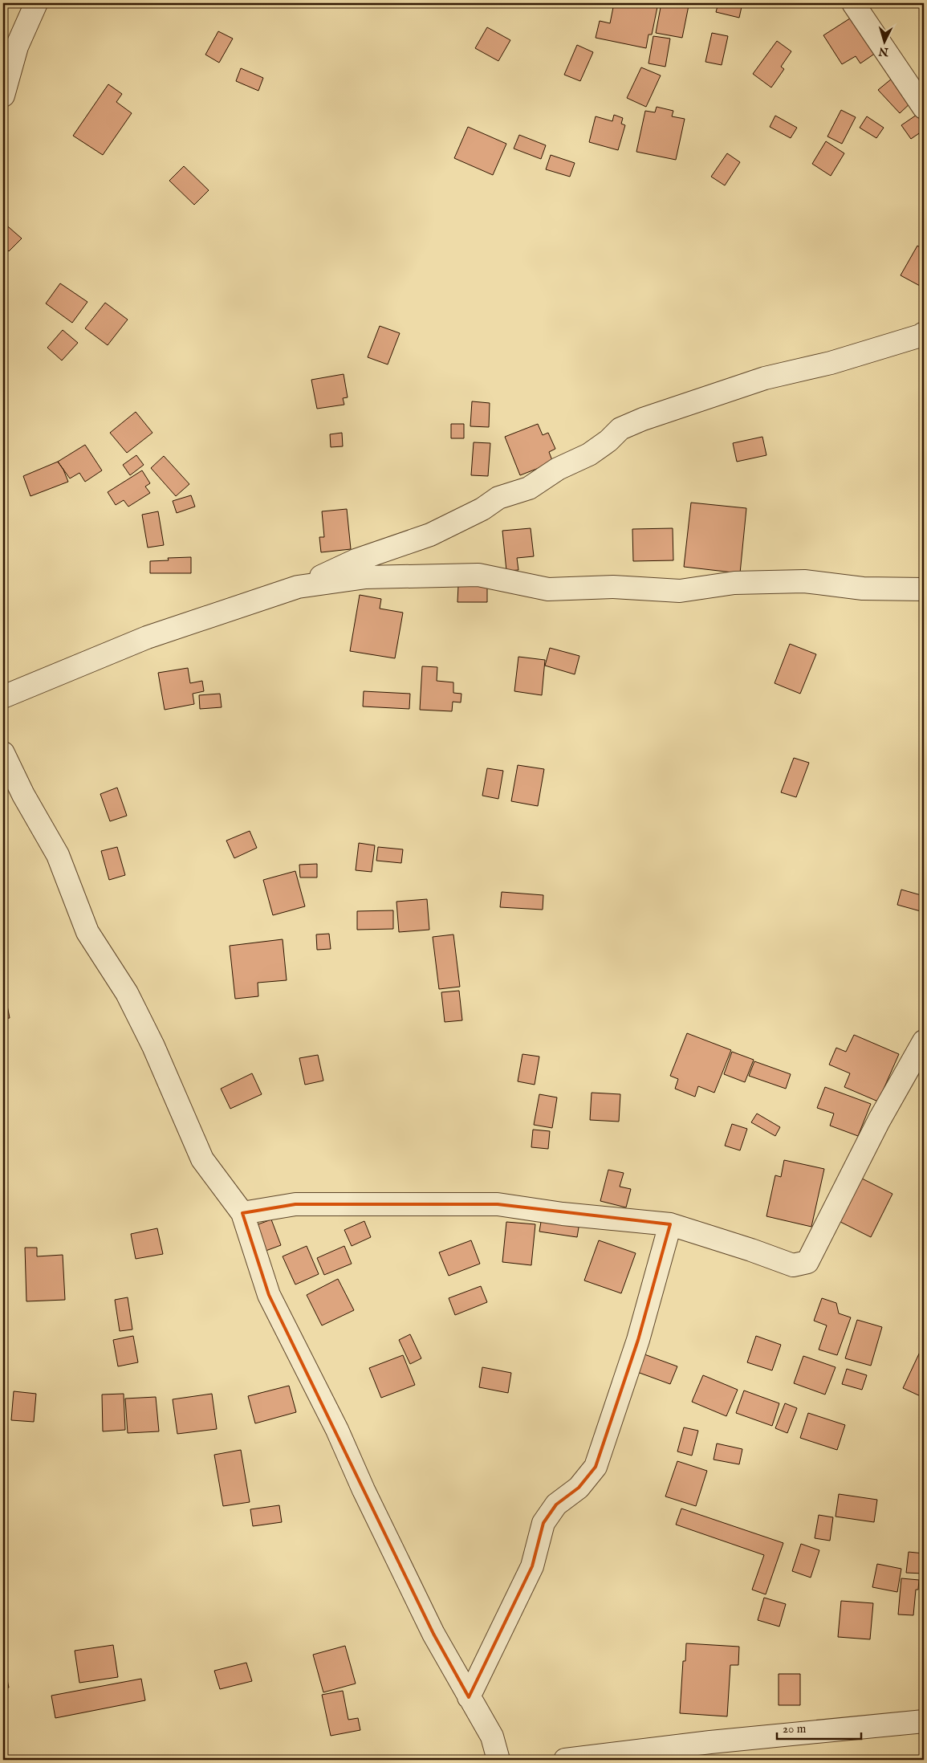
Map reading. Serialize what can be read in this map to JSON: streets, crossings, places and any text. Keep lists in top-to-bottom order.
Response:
{
  "scale_bar": "20 m",
  "north": "bottom"
}
